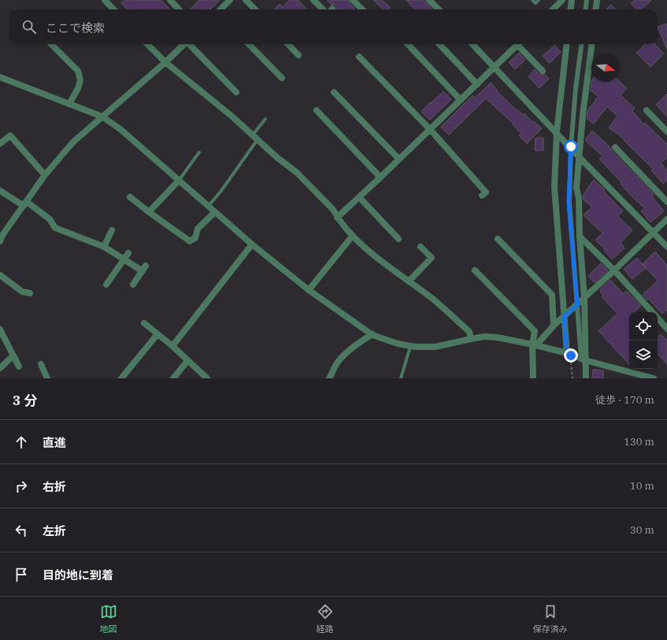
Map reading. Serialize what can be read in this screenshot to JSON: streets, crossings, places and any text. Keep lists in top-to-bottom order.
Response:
{
  "north": "right",
  "page": {
    "search": "ここで検索",
    "heading": ["3 分", "徒歩 · 170 m"],
    "list": [
      ["直進", "130 m"],
      ["右折", "10 m"],
      ["左折", "30 m"],
      "目的地に到着"
    ],
    "nav": ["地図", "経路", "保存済み"]
  }
}
